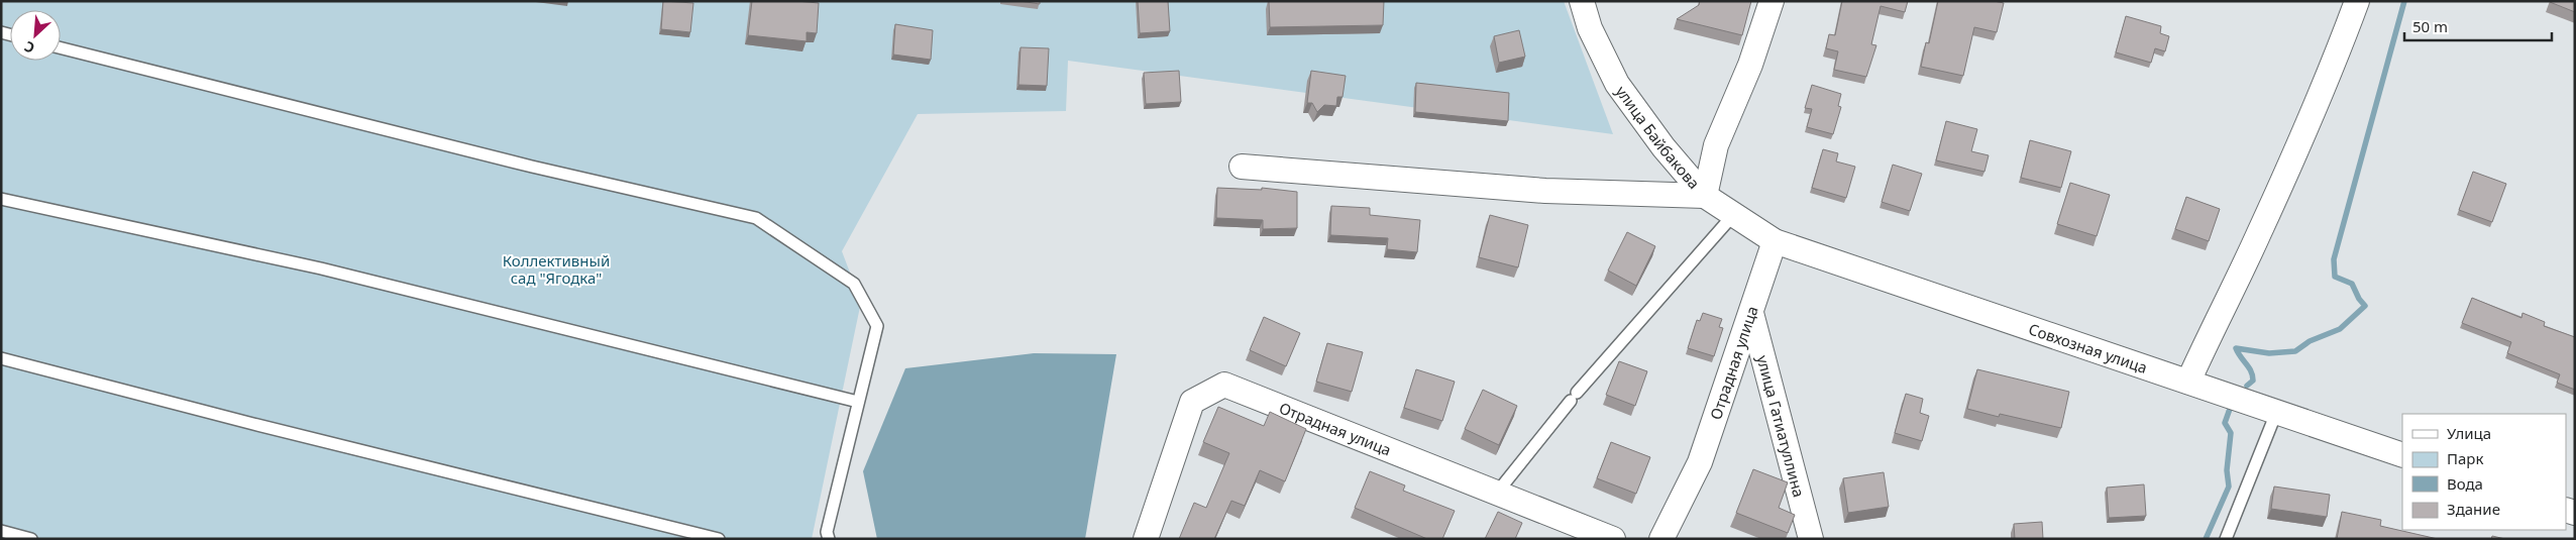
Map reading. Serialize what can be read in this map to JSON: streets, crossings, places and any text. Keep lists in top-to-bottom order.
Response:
{
  "streets": {
    "street": [
      "улица Байбакова",
      "Совхозная улица",
      "Отрадная улица",
      "улица Гатиатуллина"
    ]
  },
  "crossings": [
    ["улица Байбакова", "Совхозная улица"],
    ["улица Байбакова", "Отрадная улица"],
    ["Совхозная улица", "Отрадная улица"],
    ["Отрадная улица", "улица Гатиатуллина"]
  ],
  "parks": ["Коллективный сад \"Ягодка\""],
  "legend": [
    "Улица",
    "Парк",
    "Вода",
    "Здание"
  ],
  "scale_bar": "50 m",
  "north": "bottom left"
}
